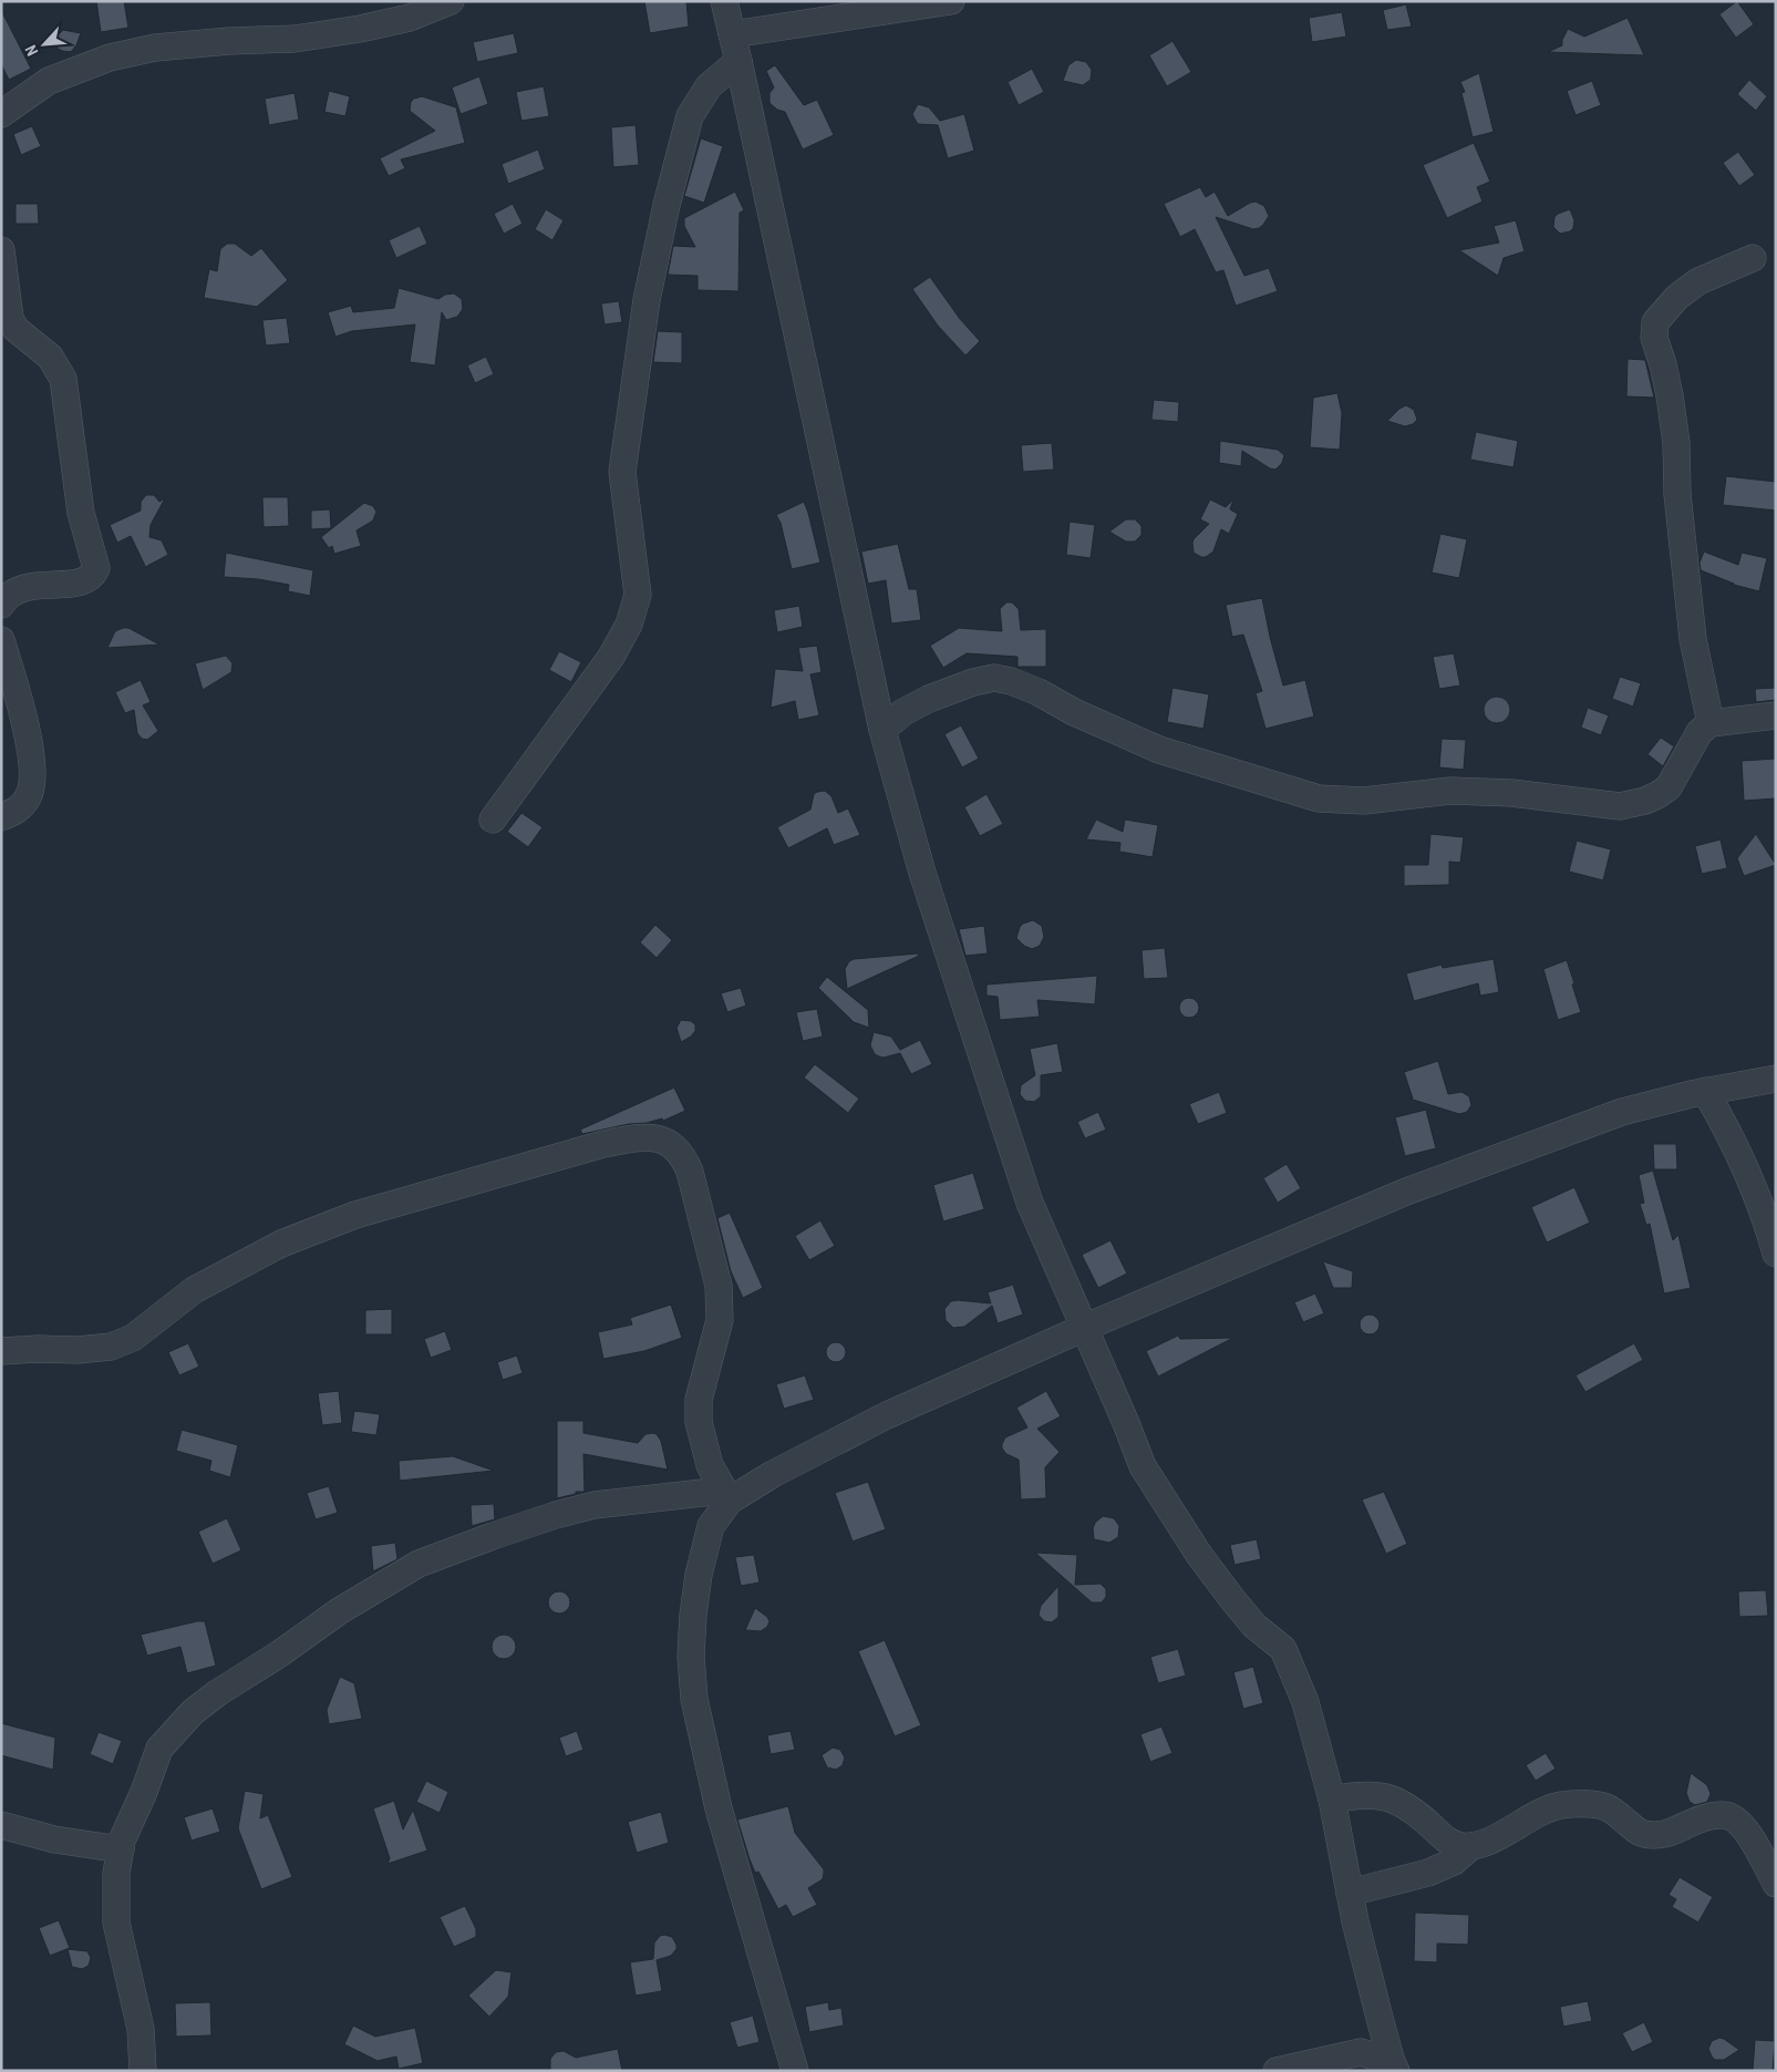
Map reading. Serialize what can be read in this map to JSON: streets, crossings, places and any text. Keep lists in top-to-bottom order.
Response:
{
  "north": "bottom left"
}
